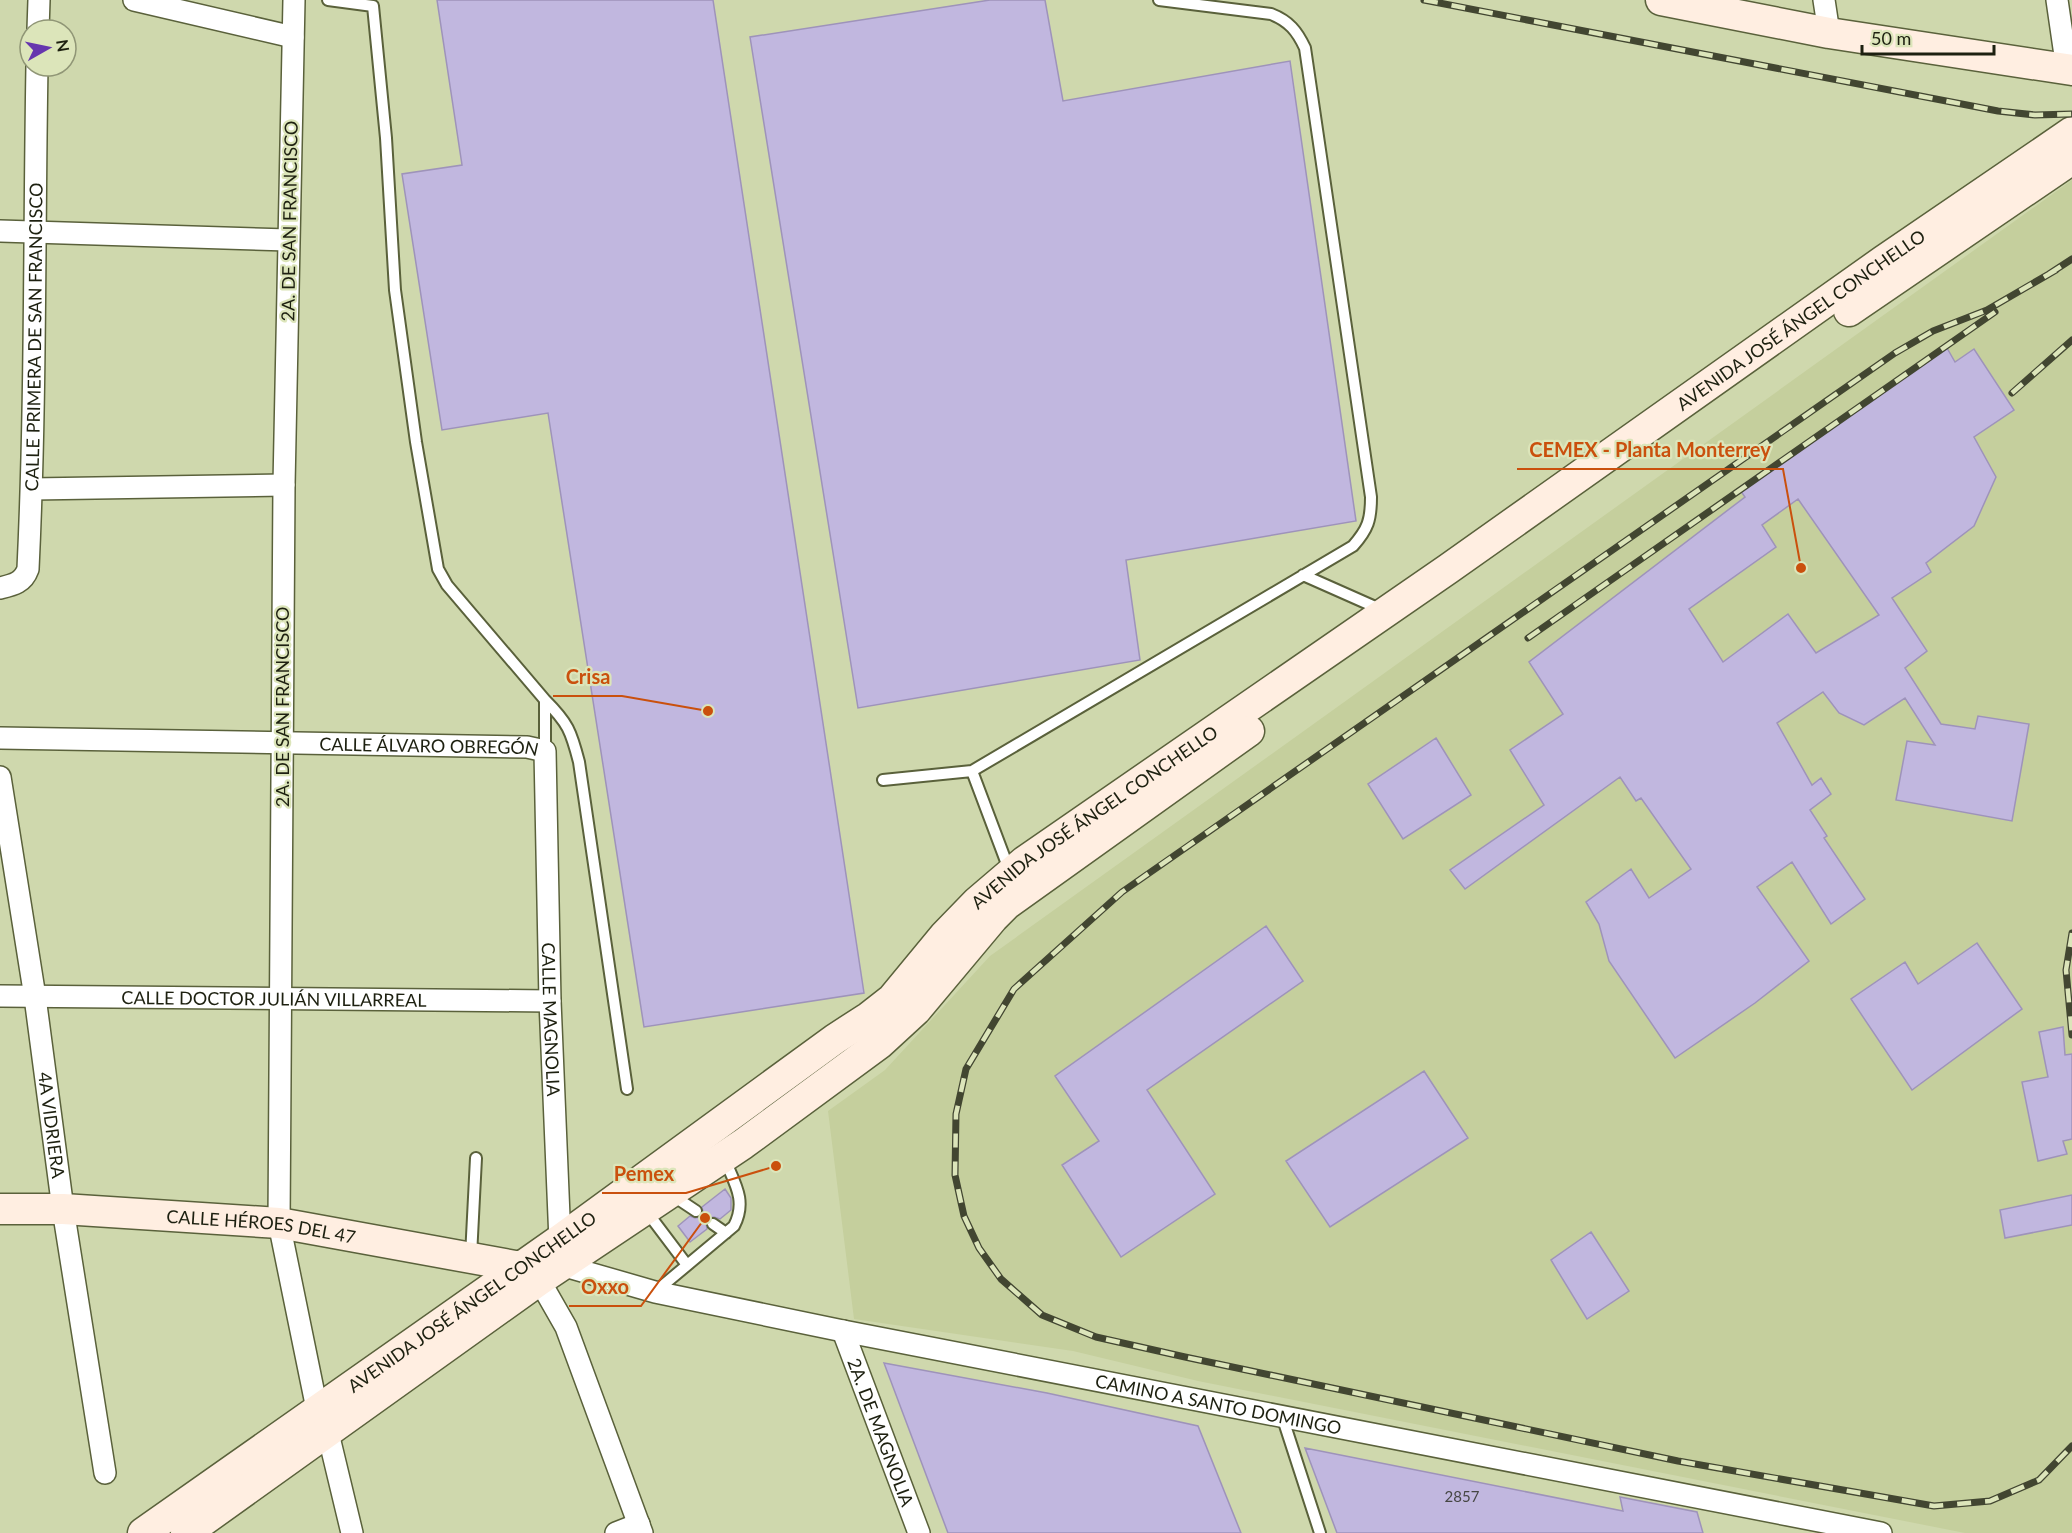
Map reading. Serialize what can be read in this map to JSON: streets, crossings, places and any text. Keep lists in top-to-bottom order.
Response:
{
  "streets": {
    "main road": ["AVENIDA JOSÉ ÁNGEL CONCHELLO", "CALLE HÉROES DEL 47"],
    "street": [
      "2A. DE SAN FRANCISCO",
      "CALLE PRIMERA DE SAN FRANCISCO",
      "CALLE ÁLVARO OBREGÓN",
      "CALLE DOCTOR JULIÁN VILLARREAL",
      "CALLE MAGNOLIA",
      "4A VIDRIERA",
      "CAMINO A SANTO DOMINGO",
      "2A. DE MAGNOLIA"
    ]
  },
  "crossings": [
    ["2A. DE SAN FRANCISCO", "AVENIDA JOSÉ ÁNGEL CONCHELLO"],
    ["2A. DE SAN FRANCISCO", "CALLE ÁLVARO OBREGÓN"],
    ["2A. DE SAN FRANCISCO", "CALLE DOCTOR JULIÁN VILLARREAL"],
    ["2A. DE SAN FRANCISCO", "CALLE HÉROES DEL 47"],
    ["AVENIDA JOSÉ ÁNGEL CONCHELLO", "CALLE MAGNOLIA"],
    ["AVENIDA JOSÉ ÁNGEL CONCHELLO", "CALLE HÉROES DEL 47"],
    ["AVENIDA JOSÉ ÁNGEL CONCHELLO", "CAMINO A SANTO DOMINGO"],
    ["CALLE ÁLVARO OBREGÓN", "CALLE MAGNOLIA"],
    ["CALLE DOCTOR JULIÁN VILLARREAL", "CALLE MAGNOLIA"],
    ["CALLE DOCTOR JULIÁN VILLARREAL", "4A VIDRIERA"],
    ["CALLE MAGNOLIA", "CALLE HÉROES DEL 47"],
    ["CALLE MAGNOLIA", "CAMINO A SANTO DOMINGO"],
    ["4A VIDRIERA", "CALLE HÉROES DEL 47"],
    ["CALLE HÉROES DEL 47", "CAMINO A SANTO DOMINGO"],
    ["CAMINO A SANTO DOMINGO", "2A. DE MAGNOLIA"]
  ],
  "places": [
    "CEMEX - Planta Monterrey",
    "Crisa",
    "Pemex",
    "Oxxo"
  ],
  "house_numbers": ["2857"],
  "scale_bar": "50 m",
  "north": "right"
}
